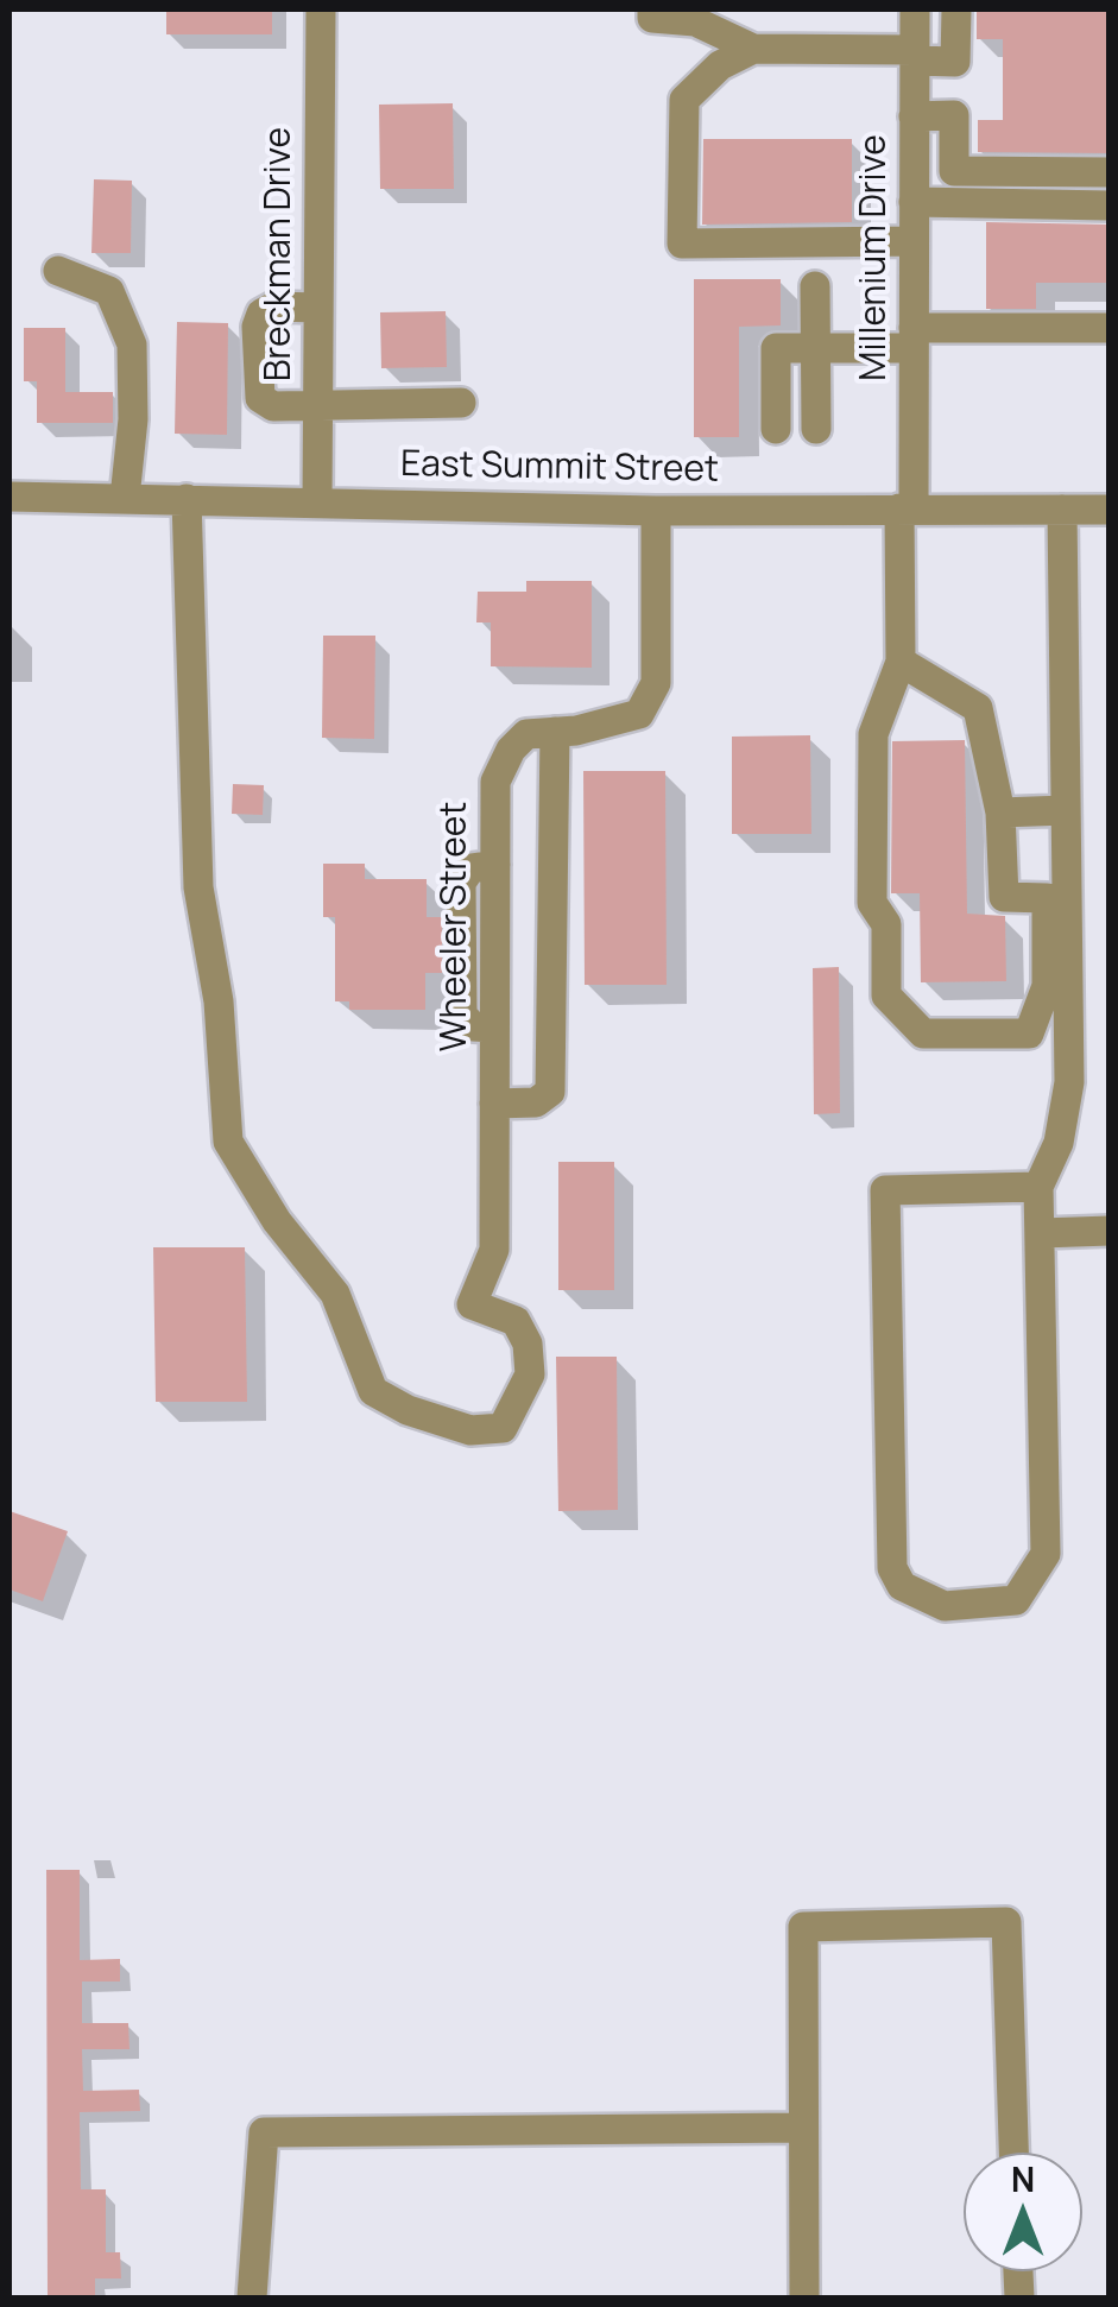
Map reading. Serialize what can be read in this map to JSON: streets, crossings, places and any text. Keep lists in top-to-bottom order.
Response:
{
  "streets": {
    "street": [
      "Breckman Drive",
      "Millenium Drive",
      "East Summit Street",
      "Wheeler Street"
    ]
  },
  "crossings": [
    ["Breckman Drive", "East Summit Street"],
    ["Millenium Drive", "East Summit Street"],
    ["East Summit Street", "Wheeler Street"]
  ],
  "north": "top"
}
